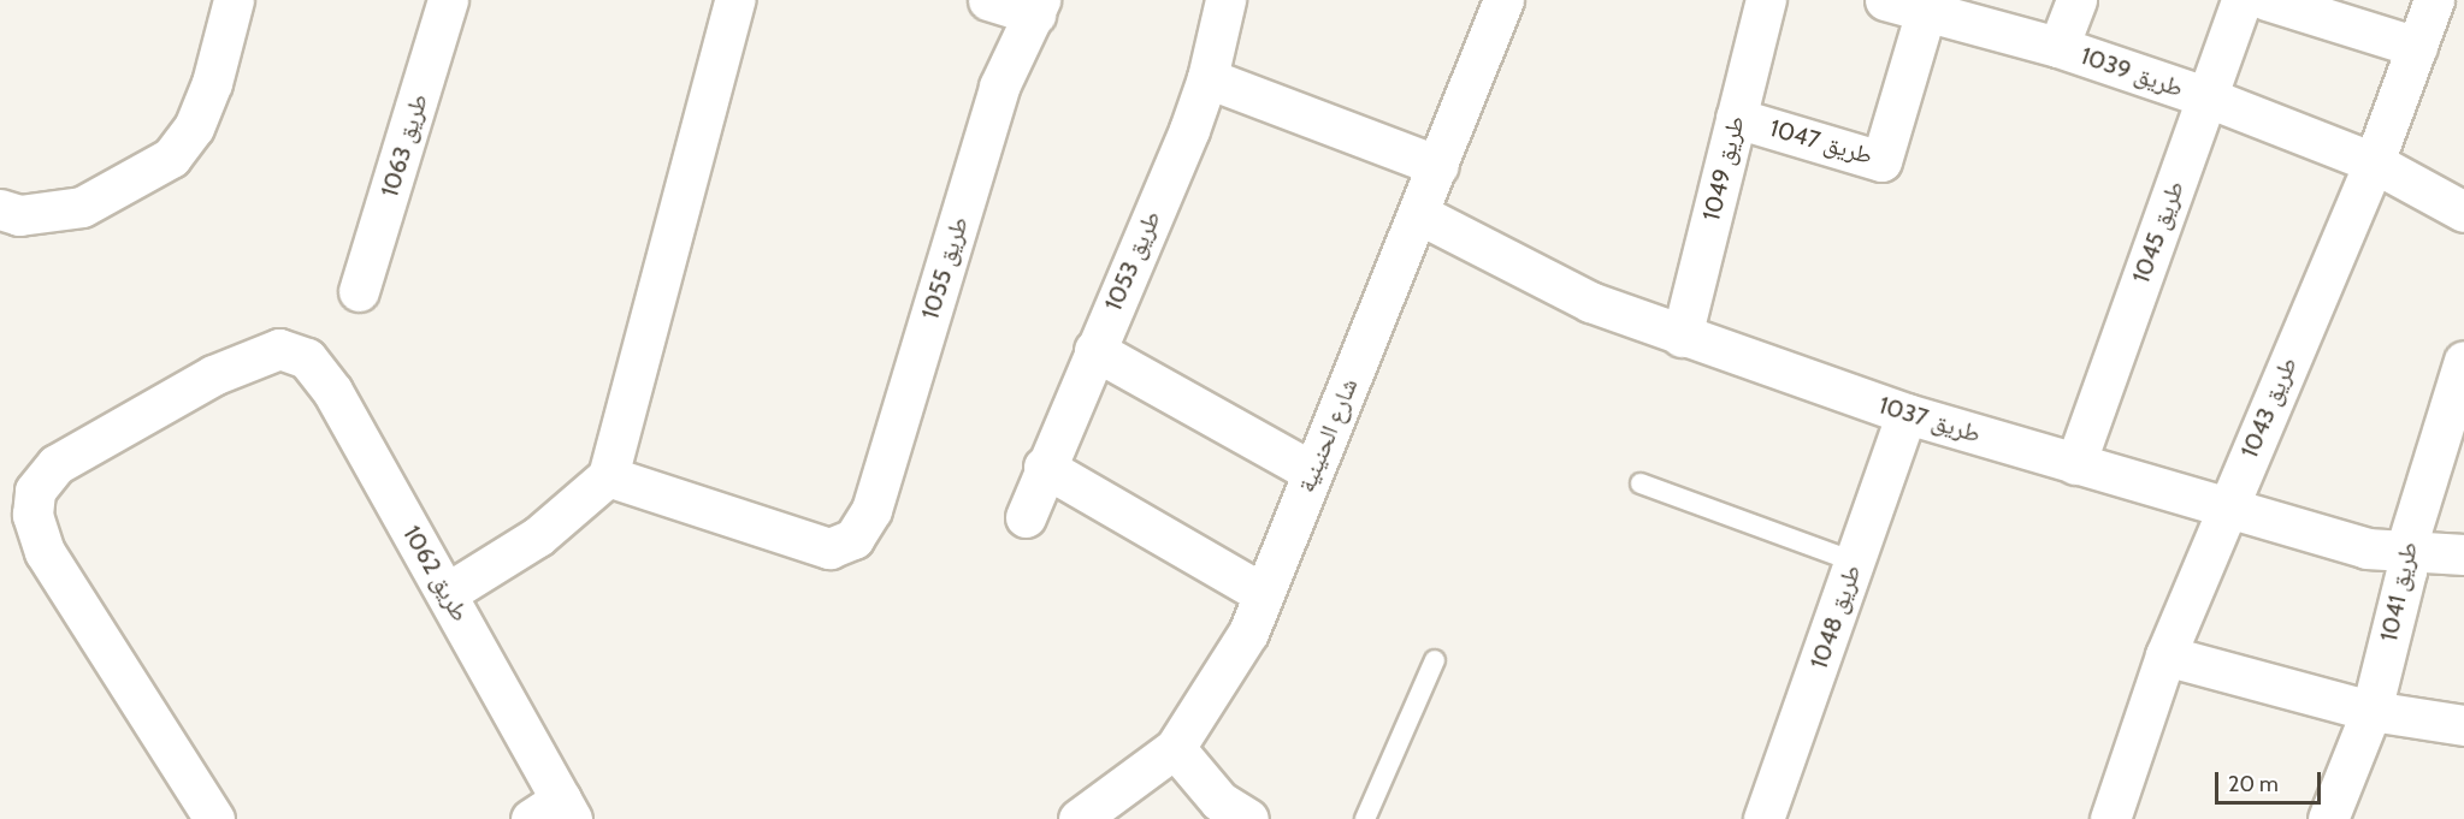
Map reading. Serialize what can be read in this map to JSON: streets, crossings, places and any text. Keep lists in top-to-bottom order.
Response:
{
  "streets": {
    "street": [
      "طريق 1039",
      "طريق 1047",
      "طريق 1063",
      "طريق 1049",
      "طريق 1045",
      "طريق 1053",
      "طريق 1055",
      "طريق 1043",
      "طريق 1037",
      "شارع الحنينية",
      "طريق 1062",
      "طريق 1041",
      "طريق 1048"
    ]
  },
  "crossings": [
    ["طريق 1039", "طريق 1047"],
    ["طريق 1039", "طريق 1045"],
    ["طريق 1039", "طريق 1043"],
    ["طريق 1047", "طريق 1049"],
    ["طريق 1049", "طريق 1037"],
    ["طريق 1045", "طريق 1037"],
    ["طريق 1043", "طريق 1037"],
    ["طريق 1037", "شارع الحنينية"],
    ["طريق 1037", "طريق 1041"],
    ["طريق 1037", "طريق 1048"]
  ],
  "scale_bar": "20 m"
}
